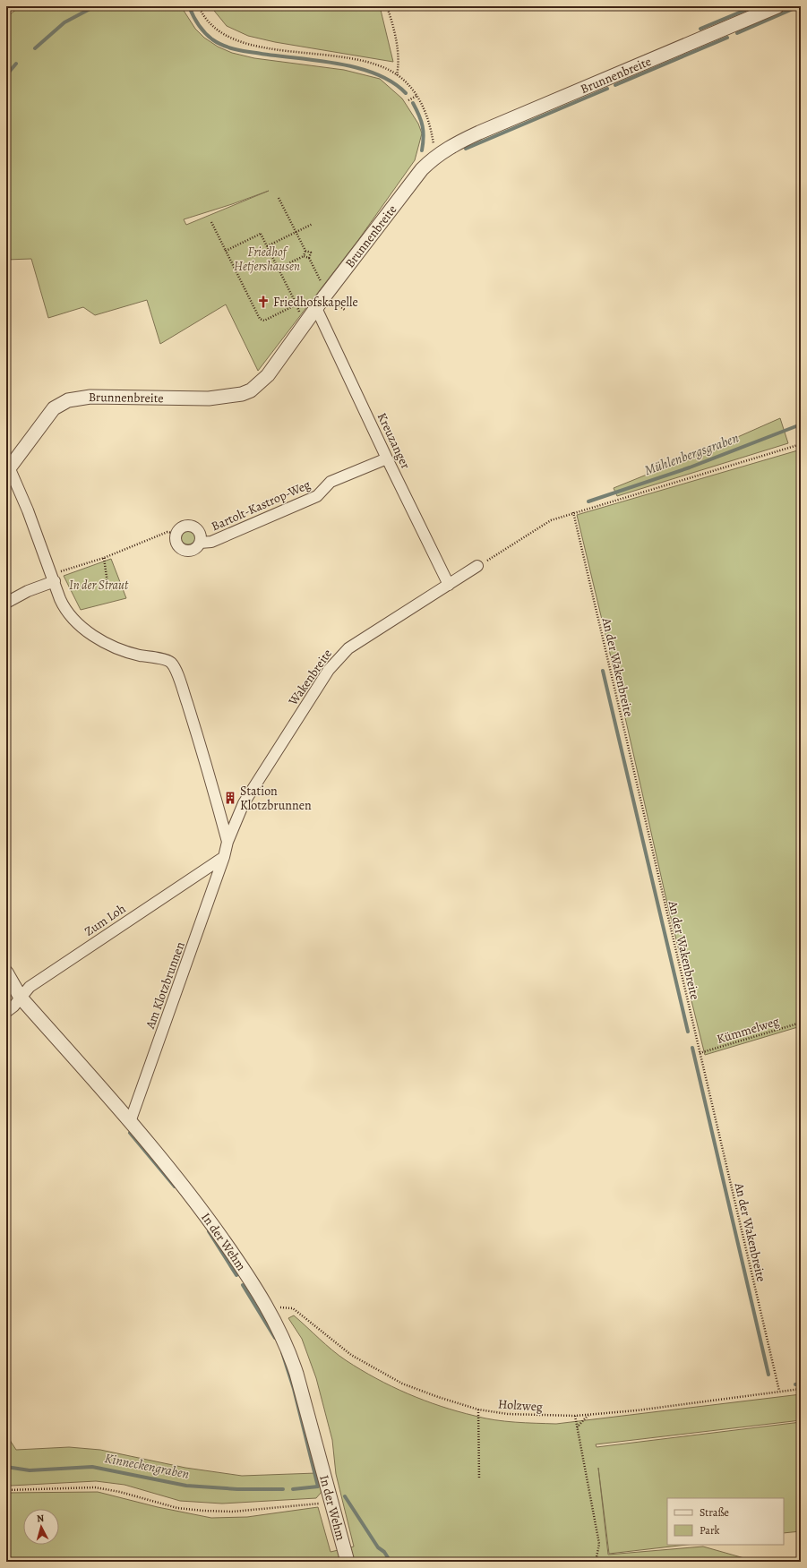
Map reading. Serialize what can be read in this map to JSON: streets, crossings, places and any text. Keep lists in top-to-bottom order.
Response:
{
  "streets": {
    "street": [
      "Brunnenbreite",
      "Kreuzanger",
      "Bartolt-Kastrop-Weg",
      "Wakenbreite",
      "Zum Loh",
      "Am Klotzbrunnen",
      "In der Wehm"
    ],
    "path": ["An der Wakenbreite", "Kümmelweg", "Holzweg"]
  },
  "crossings": [
    ["Brunnenbreite", "Kreuzanger"],
    ["Kreuzanger", "Bartolt-Kastrop-Weg"],
    ["Kreuzanger", "Wakenbreite"],
    ["An der Wakenbreite", "Kümmelweg"],
    ["An der Wakenbreite", "Holzweg"],
    ["Wakenbreite", "Zum Loh"],
    ["Wakenbreite", "Am Klotzbrunnen"],
    ["Zum Loh", "Am Klotzbrunnen"],
    ["Zum Loh", "In der Wehm"],
    ["Am Klotzbrunnen", "In der Wehm"],
    ["In der Wehm", "Holzweg"]
  ],
  "water": ["Mühlenbergsgraben", "Kinneckengraben"],
  "parks": ["Friedhof Hetjershausen", "In der Straut"],
  "places": {
    "church": ["Friedhofskapelle"],
    "building": ["Station Klotzbrunnen"]
  },
  "legend": ["Straße", "Park"],
  "north": "top"
}
